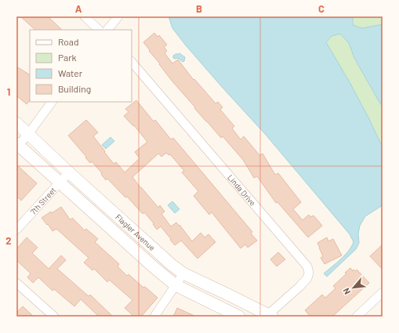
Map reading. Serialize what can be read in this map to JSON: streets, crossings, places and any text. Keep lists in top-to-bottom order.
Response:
{
  "streets": {
    "main road": ["Flagler Avenue"],
    "street": ["Linda Drive", "7th Street"]
  },
  "crossings": [
    ["Linda Drive", "Flagler Avenue"],
    ["7th Street", "Flagler Avenue"]
  ],
  "legend": [
    "Road",
    "Park",
    "Water",
    "Building"
  ],
  "north": "bottom left",
  "grid": {
    "columns": ["A", "B", "C"],
    "rows": ["1", "2"]
  }
}
